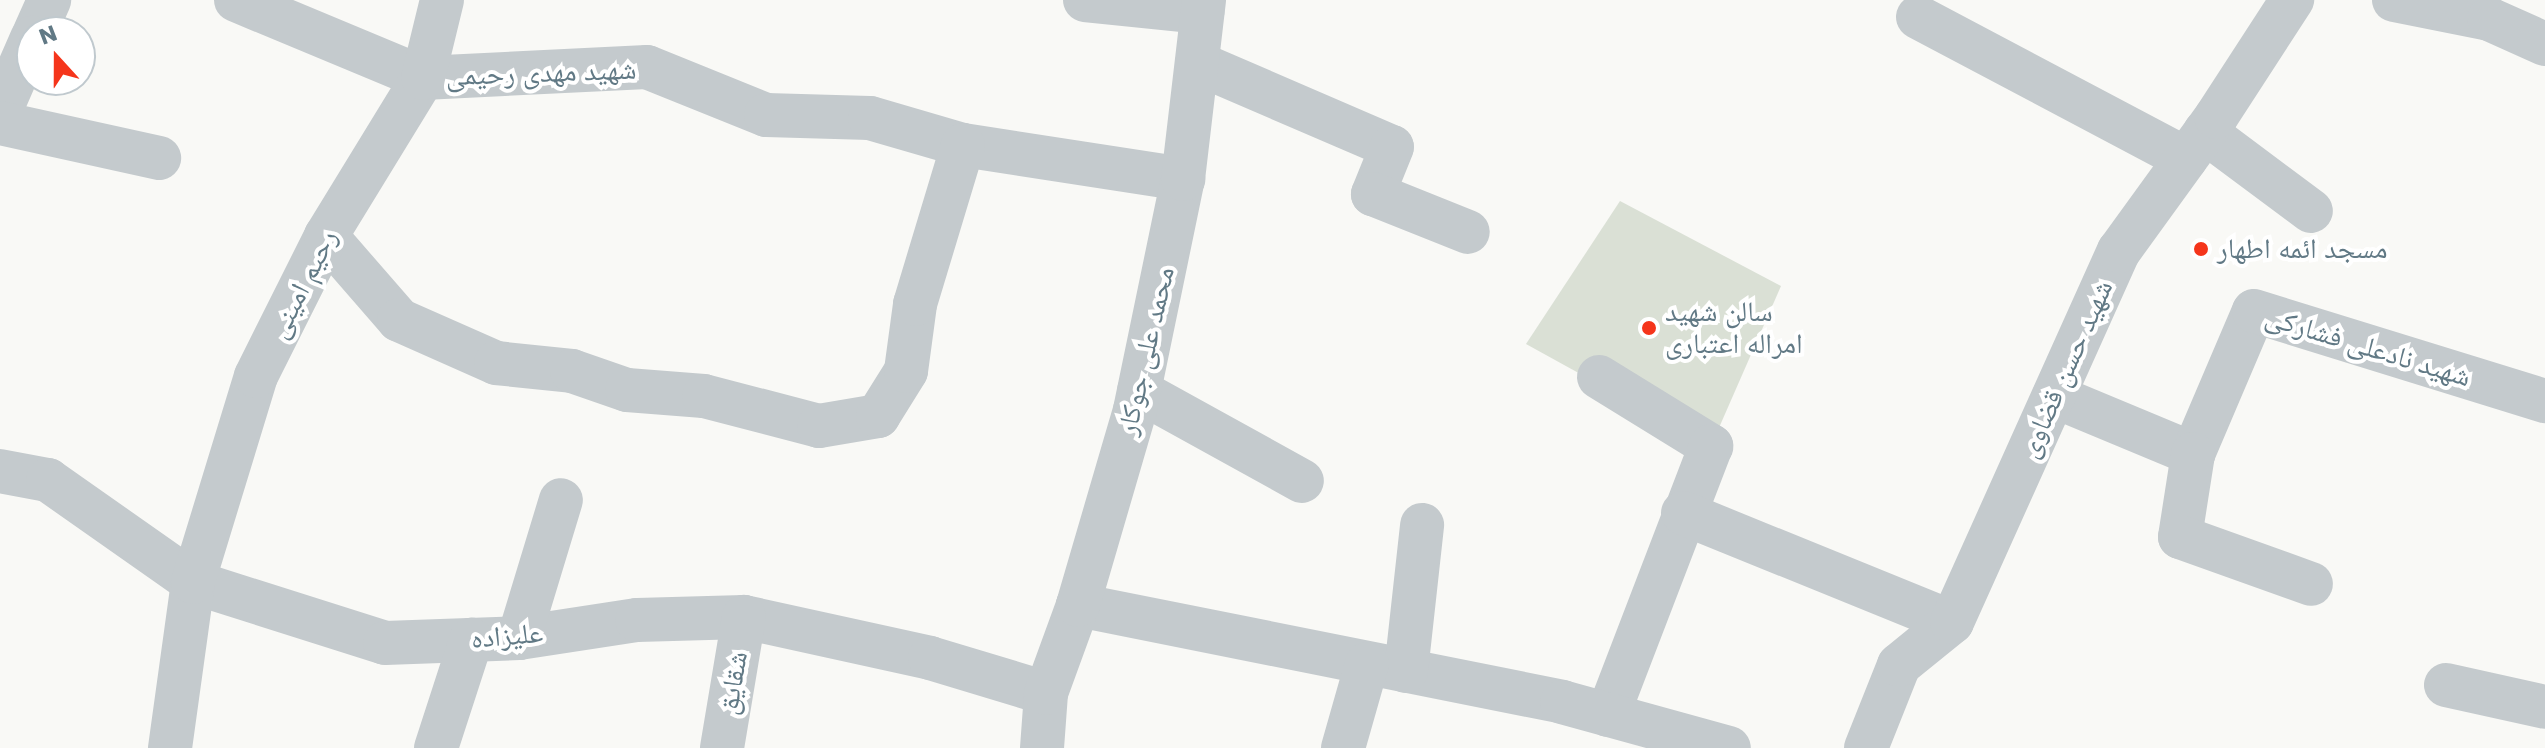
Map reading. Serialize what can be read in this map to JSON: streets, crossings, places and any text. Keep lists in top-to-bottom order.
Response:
{
  "streets": {
    "street": [
      "شهید مهدی رحیمی",
      "رحیم امینی",
      "شهید نادعلی فشارکی",
      "محمد علی جوکار",
      "شهید حسن قضاوی",
      "علیزاده",
      "شقایق"
    ]
  },
  "crossings": [
    ["شهید مهدی رحیمی", "رحیم امینی"],
    ["شهید مهدی رحیمی", "محمد علی جوکار"],
    ["رحیم امینی", "علیزاده"],
    ["محمد علی جوکار", "علیزاده"],
    ["علیزاده", "شقایق"]
  ],
  "places": ["مسجد ائمه اطهار", "سالن شهید امراله اعتباری"],
  "north": "top"
}
